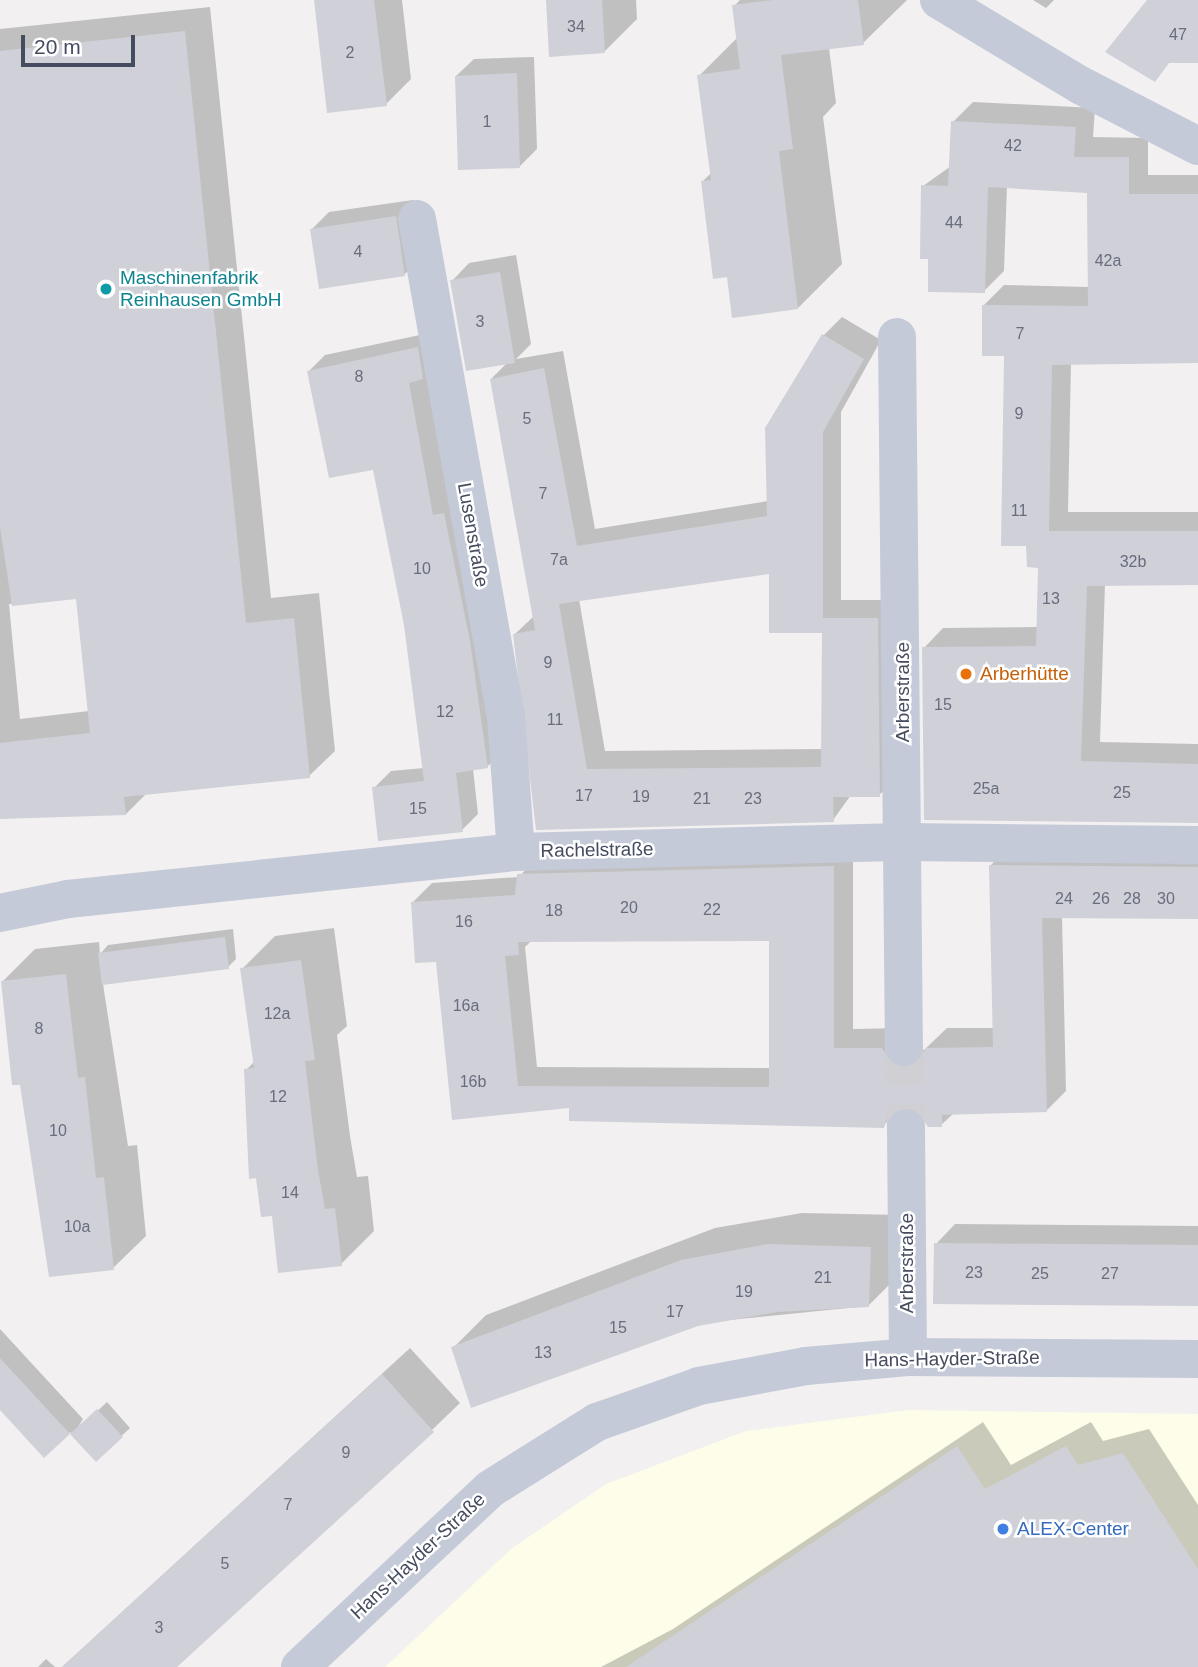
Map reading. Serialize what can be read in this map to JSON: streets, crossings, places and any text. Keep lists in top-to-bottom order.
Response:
{
  "streets": {
    "street": [
      "Lusenstraße",
      "Arberstraße",
      "Rachelstraße",
      "Hans-Hayder-Straße"
    ]
  },
  "crossings": [
    ["Lusenstraße", "Rachelstraße"],
    ["Arberstraße", "Rachelstraße"],
    ["Arberstraße", "Hans-Hayder-Straße"]
  ],
  "places": ["Maschinenfabrik Reinhausen GmbH", "Arberhütte", "ALEX-Center"],
  "house_numbers": [
    "34",
    "47",
    "2",
    "1",
    "42",
    "44",
    "4",
    "42a",
    "3",
    "7",
    "8",
    "9",
    "5",
    "7",
    "11",
    "7a",
    "32b",
    "10",
    "13",
    "9",
    "15",
    "12",
    "11",
    "25a",
    "25",
    "17",
    "19",
    "21",
    "23",
    "15",
    "24",
    "26",
    "28",
    "30",
    "20",
    "22",
    "18",
    "16",
    "16a",
    "12a",
    "8",
    "16b",
    "12",
    "10",
    "14",
    "10a",
    "23",
    "25",
    "27",
    "21",
    "19",
    "17",
    "15",
    "13",
    "9",
    "7",
    "5",
    "3"
  ],
  "scale_bar": "20 m"
}
